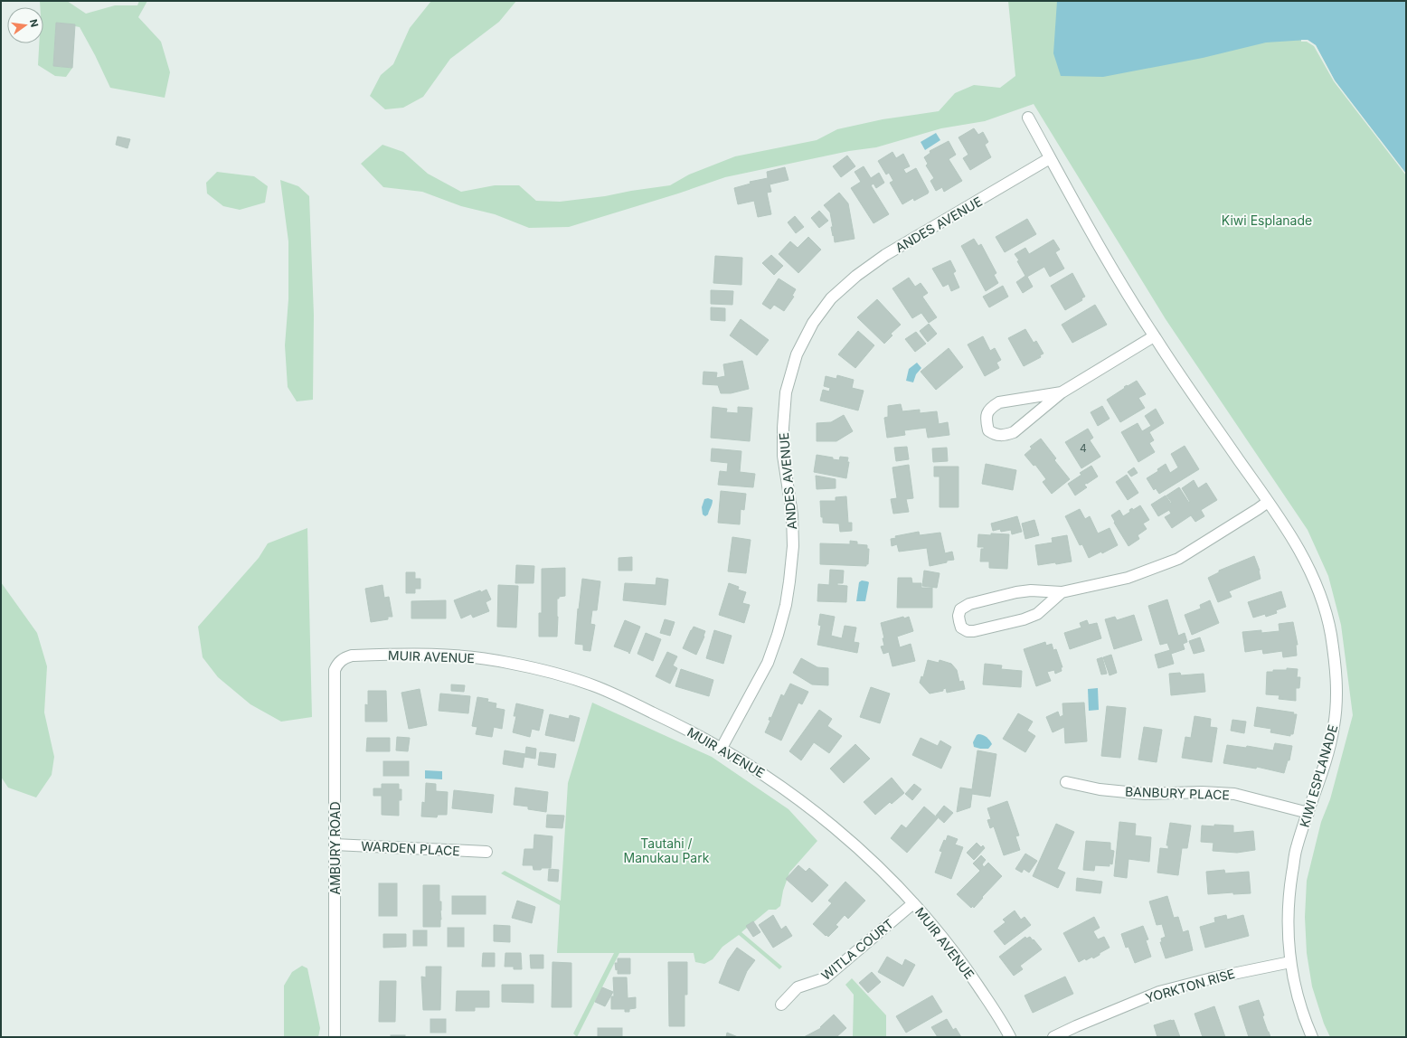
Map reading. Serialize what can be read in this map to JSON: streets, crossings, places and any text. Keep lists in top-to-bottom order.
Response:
{
  "streets": {
    "street": [
      "ANDES AVENUE",
      "MUIR AVENUE",
      "KIWI ESPLANADE",
      "BANBURY PLACE",
      "AMBURY ROAD",
      "WARDEN PLACE",
      "WITLA COURT",
      "YORKTON RISE"
    ]
  },
  "crossings": [
    ["ANDES AVENUE", "MUIR AVENUE"],
    ["ANDES AVENUE", "KIWI ESPLANADE"],
    ["MUIR AVENUE", "AMBURY ROAD"],
    ["MUIR AVENUE", "WITLA COURT"],
    ["KIWI ESPLANADE", "BANBURY PLACE"],
    ["KIWI ESPLANADE", "YORKTON RISE"],
    ["AMBURY ROAD", "WARDEN PLACE"]
  ],
  "parks": ["Kiwi Esplanade", "Tautahi / Manukau Park"],
  "house_numbers": ["4"],
  "north": "right"
}
